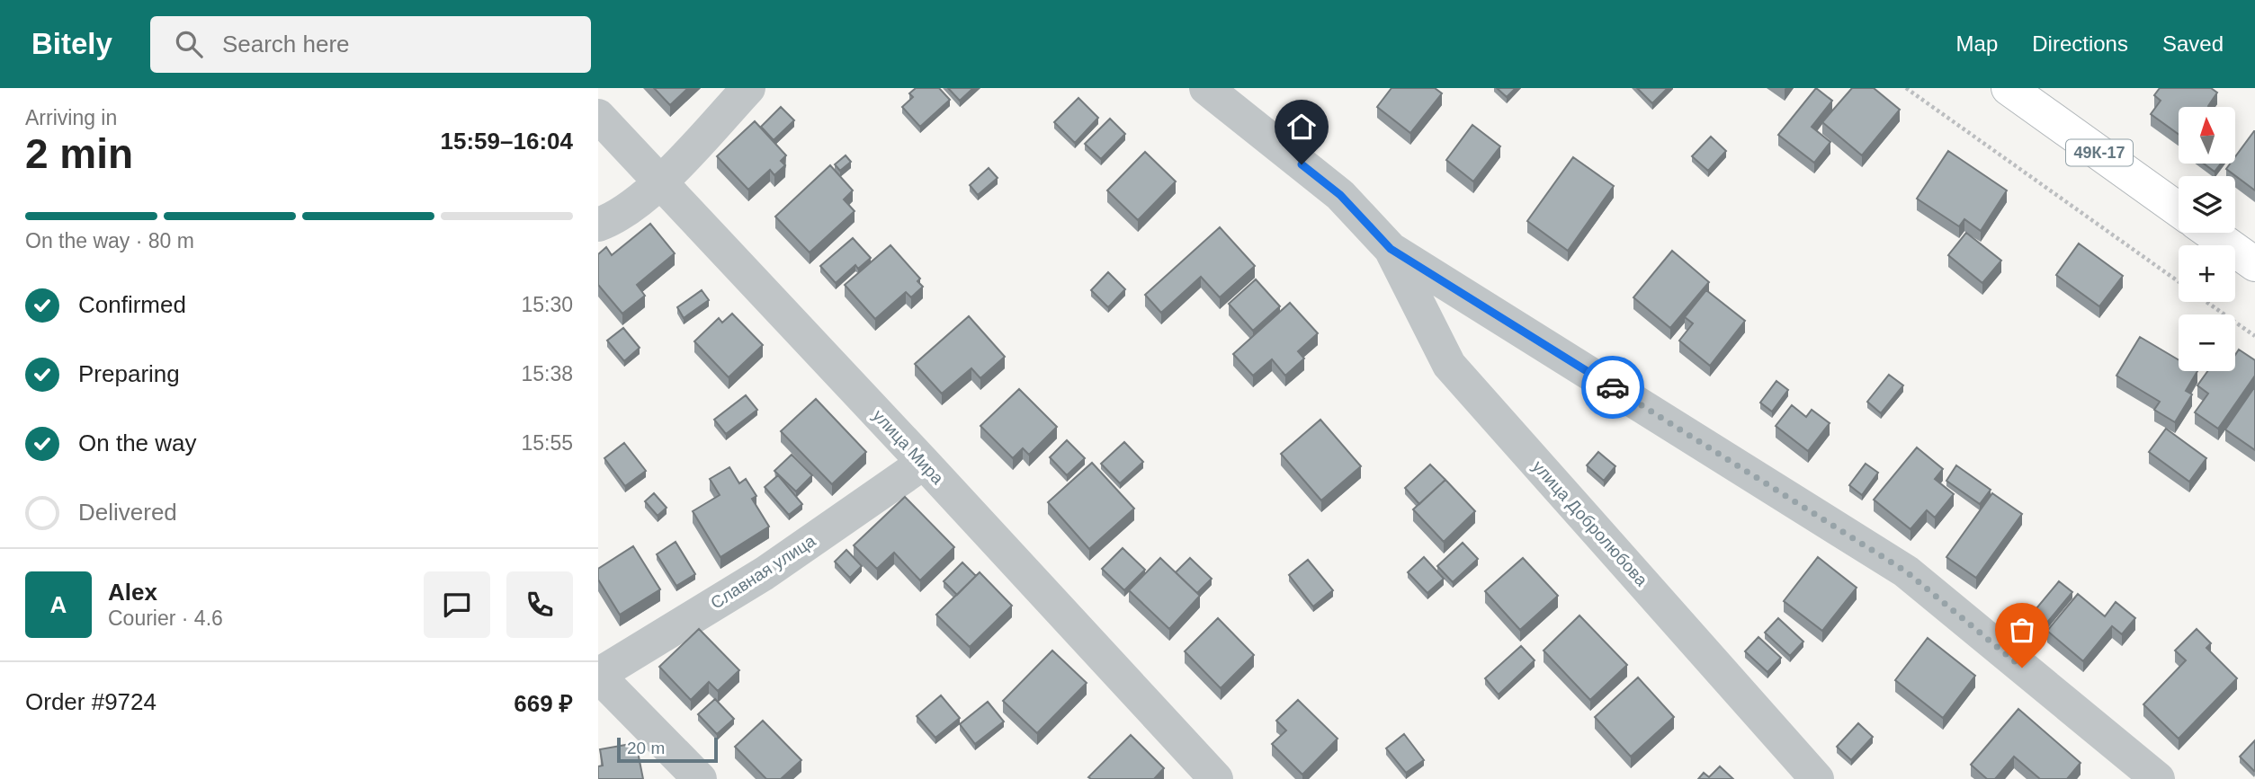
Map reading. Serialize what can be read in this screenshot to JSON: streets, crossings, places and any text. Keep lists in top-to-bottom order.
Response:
{
  "streets": {
    "main road": ["49К-17"],
    "street": ["улица Мира", "улица Добролюбова", "Славная улица"]
  },
  "crossings": [
    ["улица Мира", "Славная улица"]
  ],
  "scale_bar": "20 m",
  "north": "top",
  "page": {
    "header": "Bitely",
    "search": "Search here",
    "nav": ["Map", "Directions", "Saved"],
    "heading": ["2 min", "Arriving in", "15:59–16:04"],
    "panel": [
      "Alex",
      "Courier · 4.6",
      "Order #9724",
      "669 ₽"
    ],
    "map_buttons": ["+", "−"],
    "bar": "On the way · 80 m",
    "list": [
      ["Confirmed", "15:30"],
      ["Preparing", "15:38"],
      ["On the way", "15:55"],
      "Delivered"
    ],
    "round": "A",
    "scale": "20 m"
  }
}
